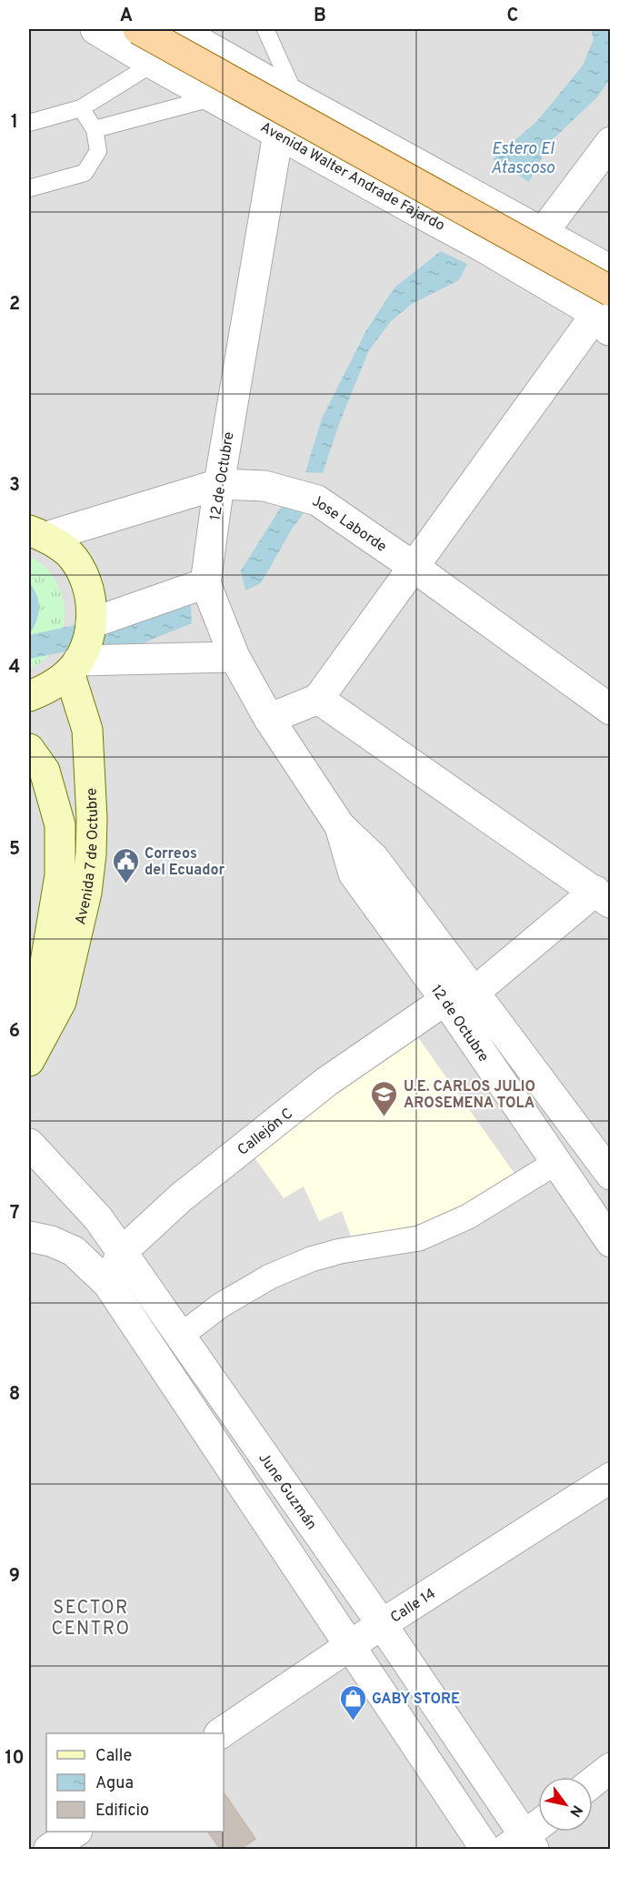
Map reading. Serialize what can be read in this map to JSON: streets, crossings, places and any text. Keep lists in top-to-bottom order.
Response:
{
  "streets": {
    "main road": ["Avenida Walter Andrade Fajardo", "Avenida 7 de Octubre"],
    "street": [
      "12 de Octubre",
      "Jose Laborde",
      "Callejón C",
      "June Guzmán",
      "Calle 14"
    ]
  },
  "crossings": [
    ["Avenida Walter Andrade Fajardo", "12 de Octubre"],
    ["12 de Octubre", "Jose Laborde"],
    ["12 de Octubre", "Callejón C"],
    ["Callejón C", "June Guzmán"],
    ["June Guzmán", "Calle 14"]
  ],
  "districts": ["SECTOR CENTRO"],
  "water": ["Estero El Atascoso"],
  "places": {
    "public building": ["Correos del Ecuador"],
    "school or university": ["U.E. CARLOS JULIO AROSEMENA TOLA"],
    "shop": ["GABY STORE"]
  },
  "legend": ["Calle", "Agua", "Edificio"],
  "north": "bottom right",
  "grid": {
    "columns": ["A", "B", "C"],
    "rows": [
      "1",
      "2",
      "3",
      "4",
      "5",
      "6",
      "7",
      "8",
      "9",
      "10"
    ]
  }
}
